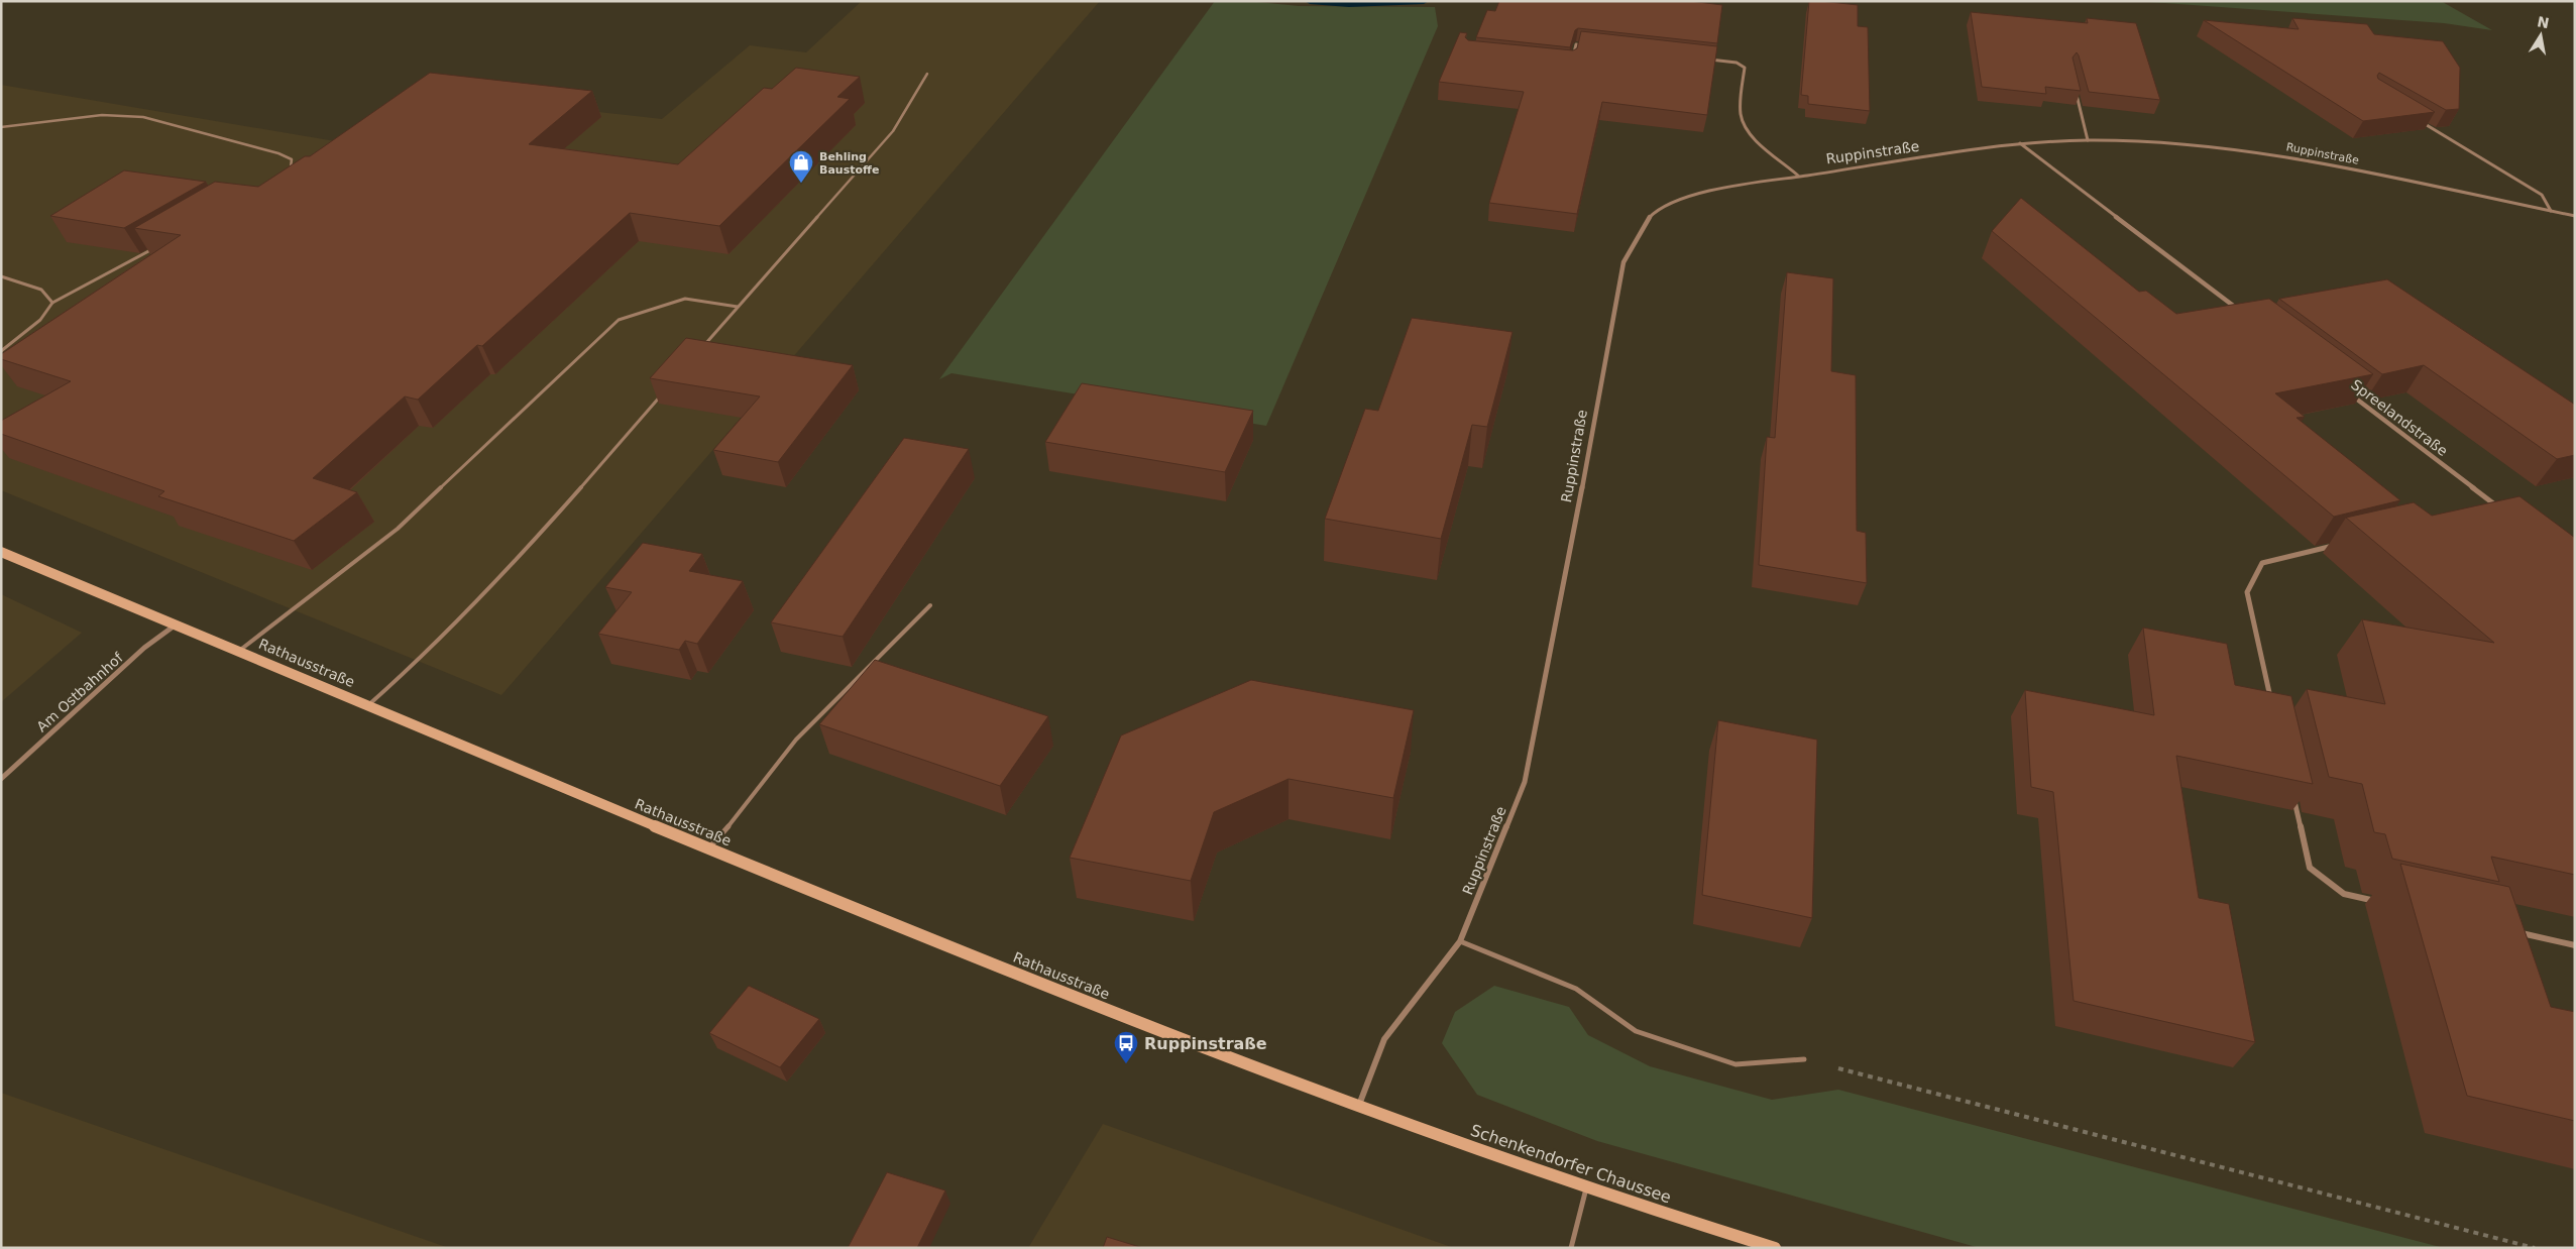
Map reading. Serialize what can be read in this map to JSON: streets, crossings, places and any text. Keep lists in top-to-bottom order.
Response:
{
  "streets": {
    "main road": ["Rathausstraße", "Schenkendorfer Chaussee"],
    "street": ["Ruppinstraße", "Spreelandstraße", "Am Ostbahnhof"]
  },
  "crossings": [
    ["Ruppinstraße", "Rathausstraße"],
    ["Ruppinstraße", "Schenkendorfer Chaussee"],
    ["Rathausstraße", "Am Ostbahnhof"],
    ["Rathausstraße", "Schenkendorfer Chaussee"]
  ],
  "places": {
    "shop": ["Behling Baustoffe"],
    "bus stop": ["Ruppinstraße"]
  },
  "north": "top"
}
